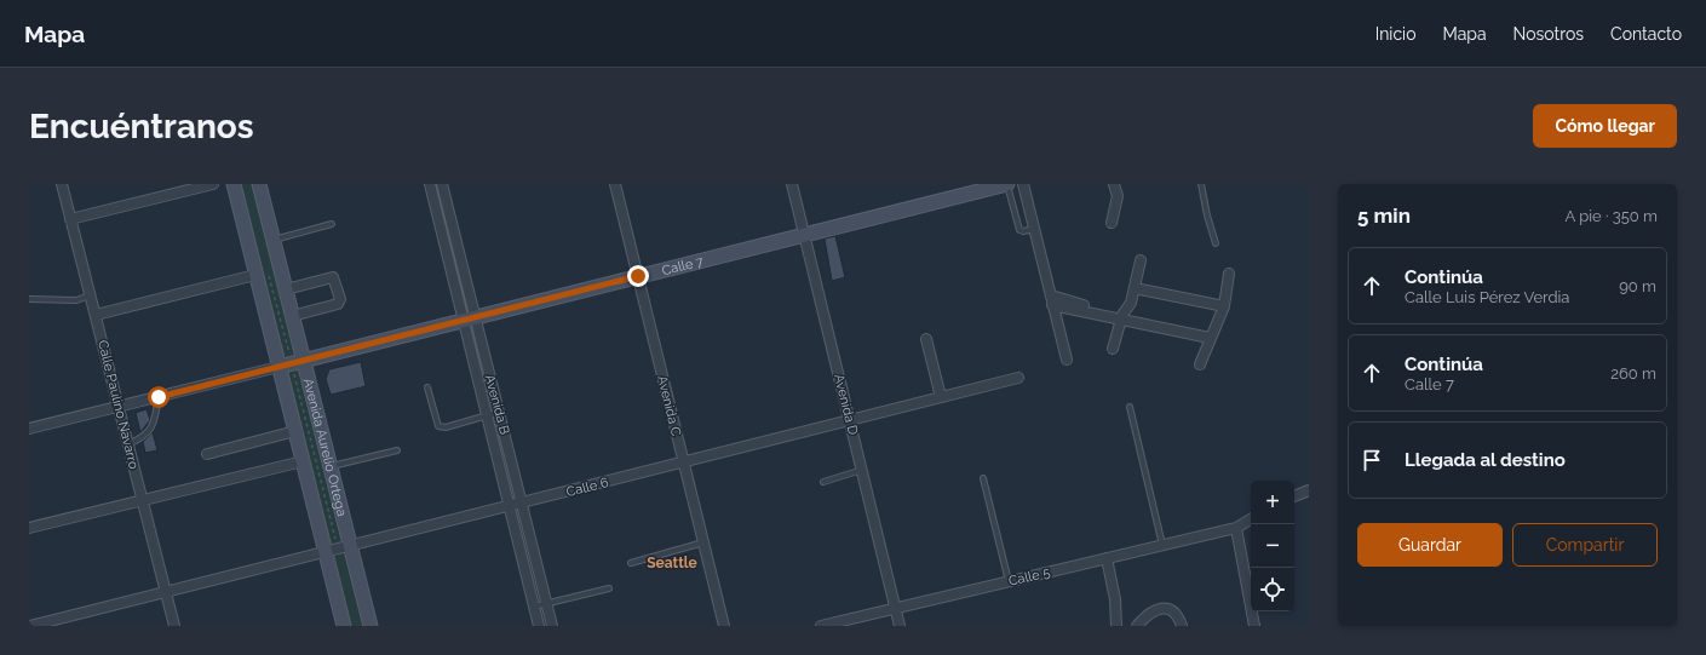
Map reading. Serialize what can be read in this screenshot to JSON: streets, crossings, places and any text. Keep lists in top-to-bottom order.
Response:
{
  "streets": {
    "main road": ["Calle 7", "Avenida Aurelio Ortega"],
    "street": [
      "Calle Paulino Navarro",
      "Avenida B",
      "Avenida D",
      "Avenida C",
      "Calle 6",
      "Calle 5"
    ]
  },
  "crossings": [
    ["Calle 7", "Avenida B"],
    ["Calle 7", "Avenida D"],
    ["Calle 7", "Avenida C"],
    ["Calle 7", "Avenida Aurelio Ortega"],
    ["Calle Paulino Navarro", "Calle 6"],
    ["Avenida B", "Calle 6"],
    ["Avenida D", "Calle 6"],
    ["Avenida D", "Calle 5"],
    ["Avenida C", "Calle 6"],
    ["Avenida Aurelio Ortega", "Calle 6"]
  ],
  "districts": ["Seattle"],
  "page": {
    "header": "Mapa",
    "nav": [
      "Inicio",
      "Mapa",
      "Nosotros",
      "Contacto"
    ],
    "buttons": [
      "Cómo llegar",
      ["Guardar", "Compartir"]
    ],
    "title": "Encuéntranos",
    "heading": ["5 min", "A pie · 350 m"],
    "list": [
      ["Continúa", "Calle Luis Pérez Verdia", "90 m"],
      ["Continúa", "Calle 7", "260 m"],
      "Llegada al destino"
    ],
    "map_buttons": ["+", "−"]
  }
}
